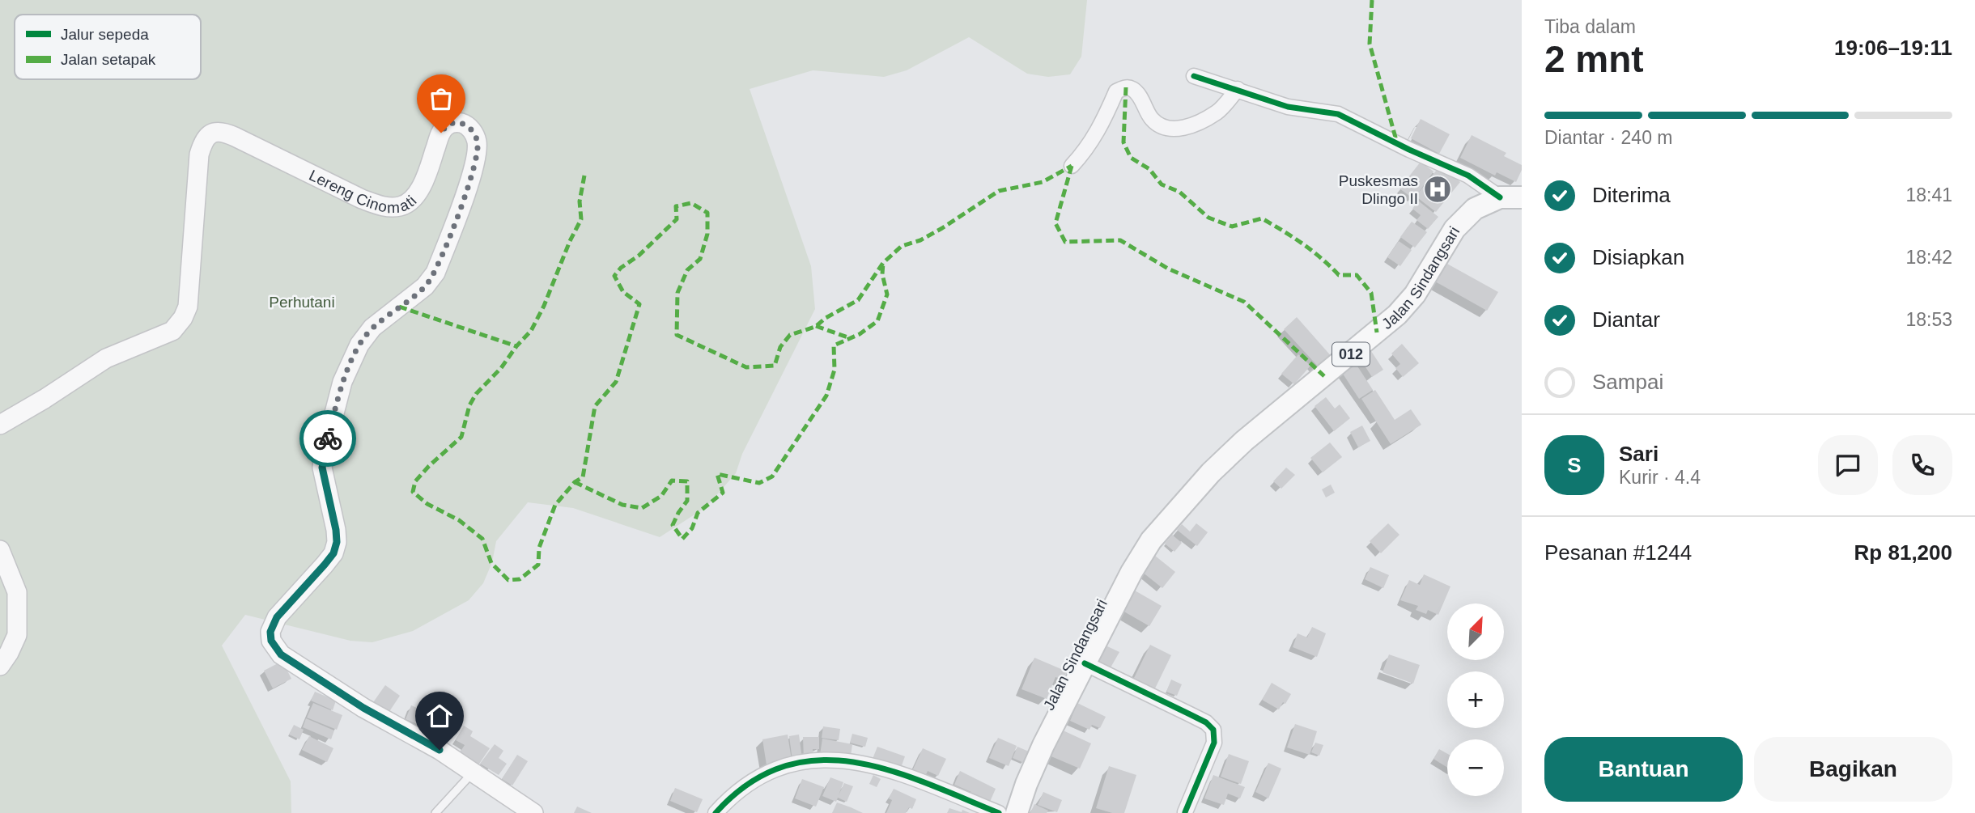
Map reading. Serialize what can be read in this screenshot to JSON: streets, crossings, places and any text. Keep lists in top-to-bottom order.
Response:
{
  "streets": {
    "main road": ["Lereng Cinomati", "Jalan Sindangsari", "012"]
  },
  "parks": ["Perhutani"],
  "places": {
    "hospital": ["Puskesmas Dlingo II"]
  },
  "legend": ["Jalur sepeda", "Jalan setapak"],
  "north": "top right",
  "page": {
    "heading": ["2 mnt", "Tiba dalam", "19:06–19:11"],
    "panel": [
      "Sari",
      "Kurir · 4.4",
      "Pesanan #1244",
      "Rp 81,200"
    ],
    "bar": "Diantar · 240 m",
    "list": [
      ["Diterima", "18:41"],
      ["Disiapkan", "18:42"],
      ["Diantar", "18:53"],
      "Sampai"
    ],
    "round": "S",
    "map_buttons": ["+", "−"],
    "buttons": ["Bantuan", "Bagikan"]
  }
}
